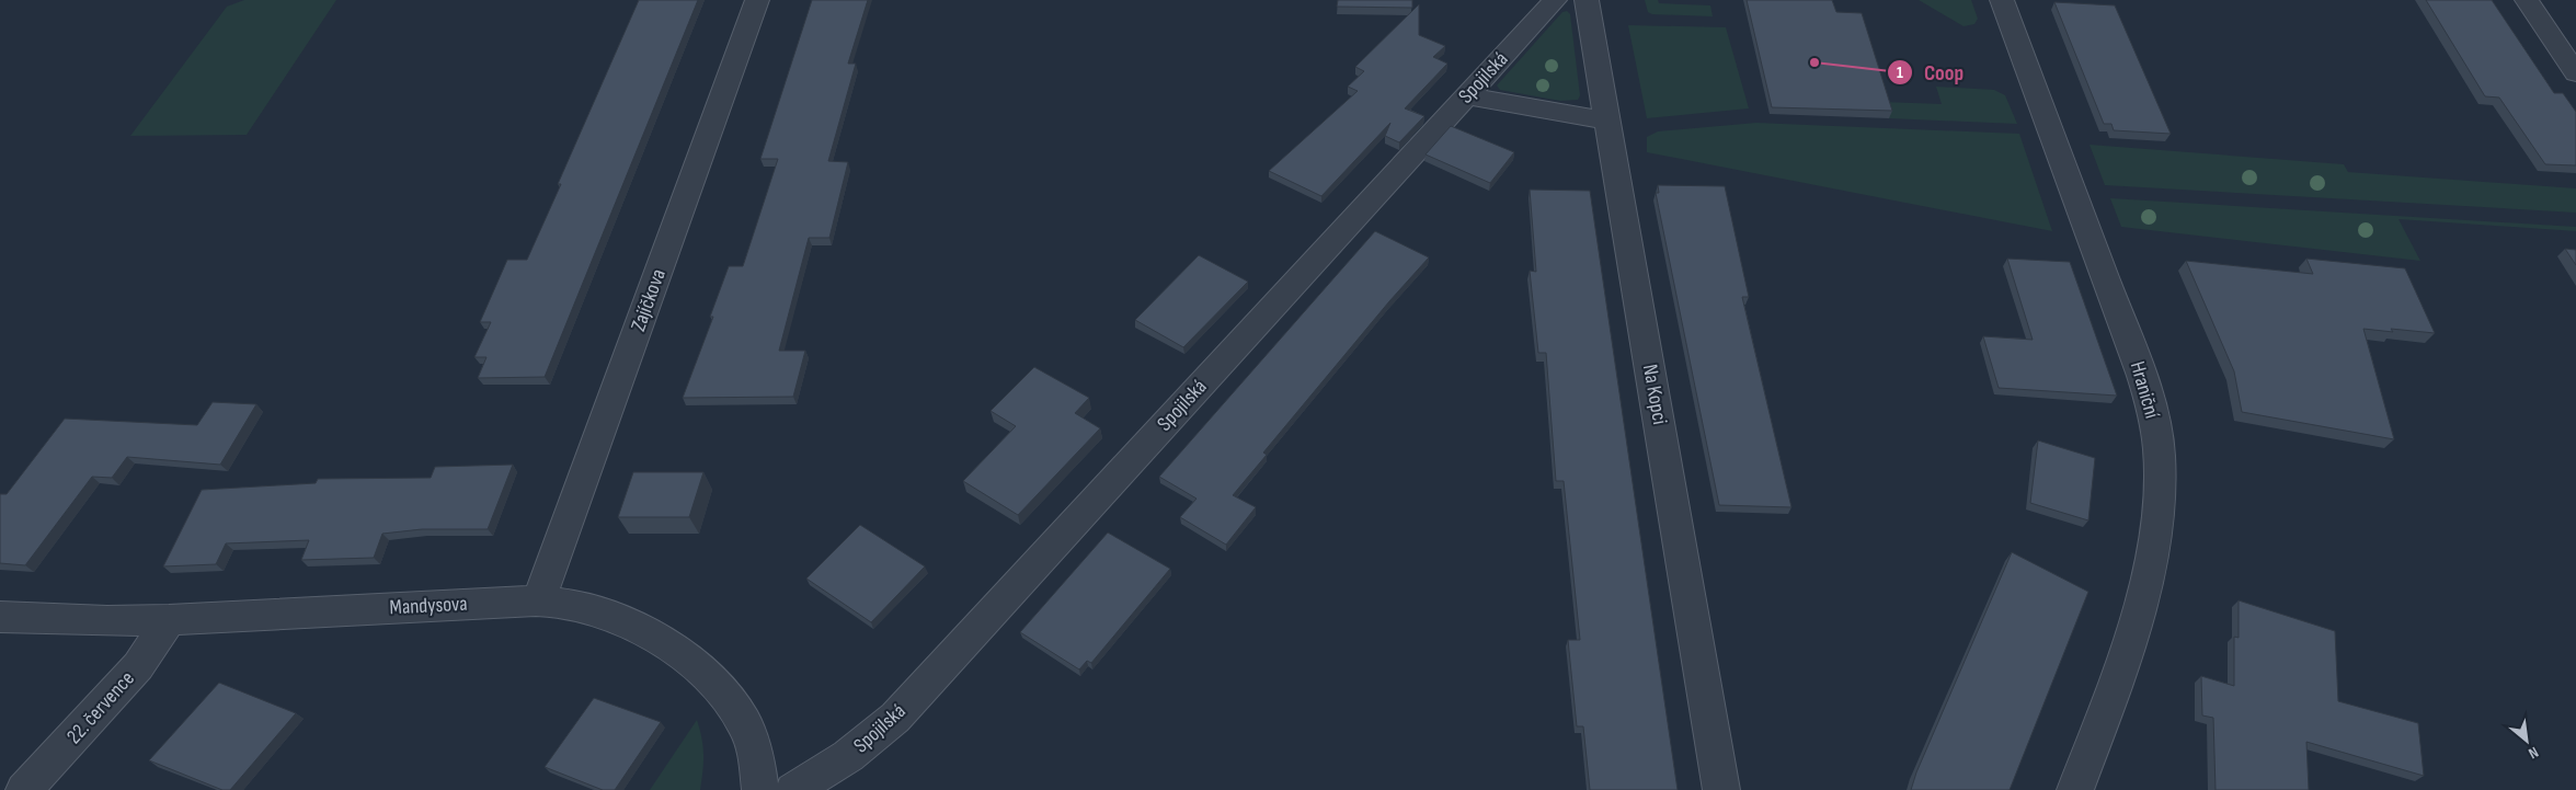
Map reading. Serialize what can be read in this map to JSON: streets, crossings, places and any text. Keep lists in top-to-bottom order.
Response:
{
  "streets": {
    "street": [
      "Spojilská",
      "Zajíčkova",
      "Hraniční",
      "Na Kopci",
      "Mandysova",
      "22. července"
    ]
  },
  "crossings": [
    ["Zajíčkova", "Mandysova"],
    ["Mandysova", "22. července"]
  ],
  "places": ["Coop"],
  "north": "bottom right"
}
